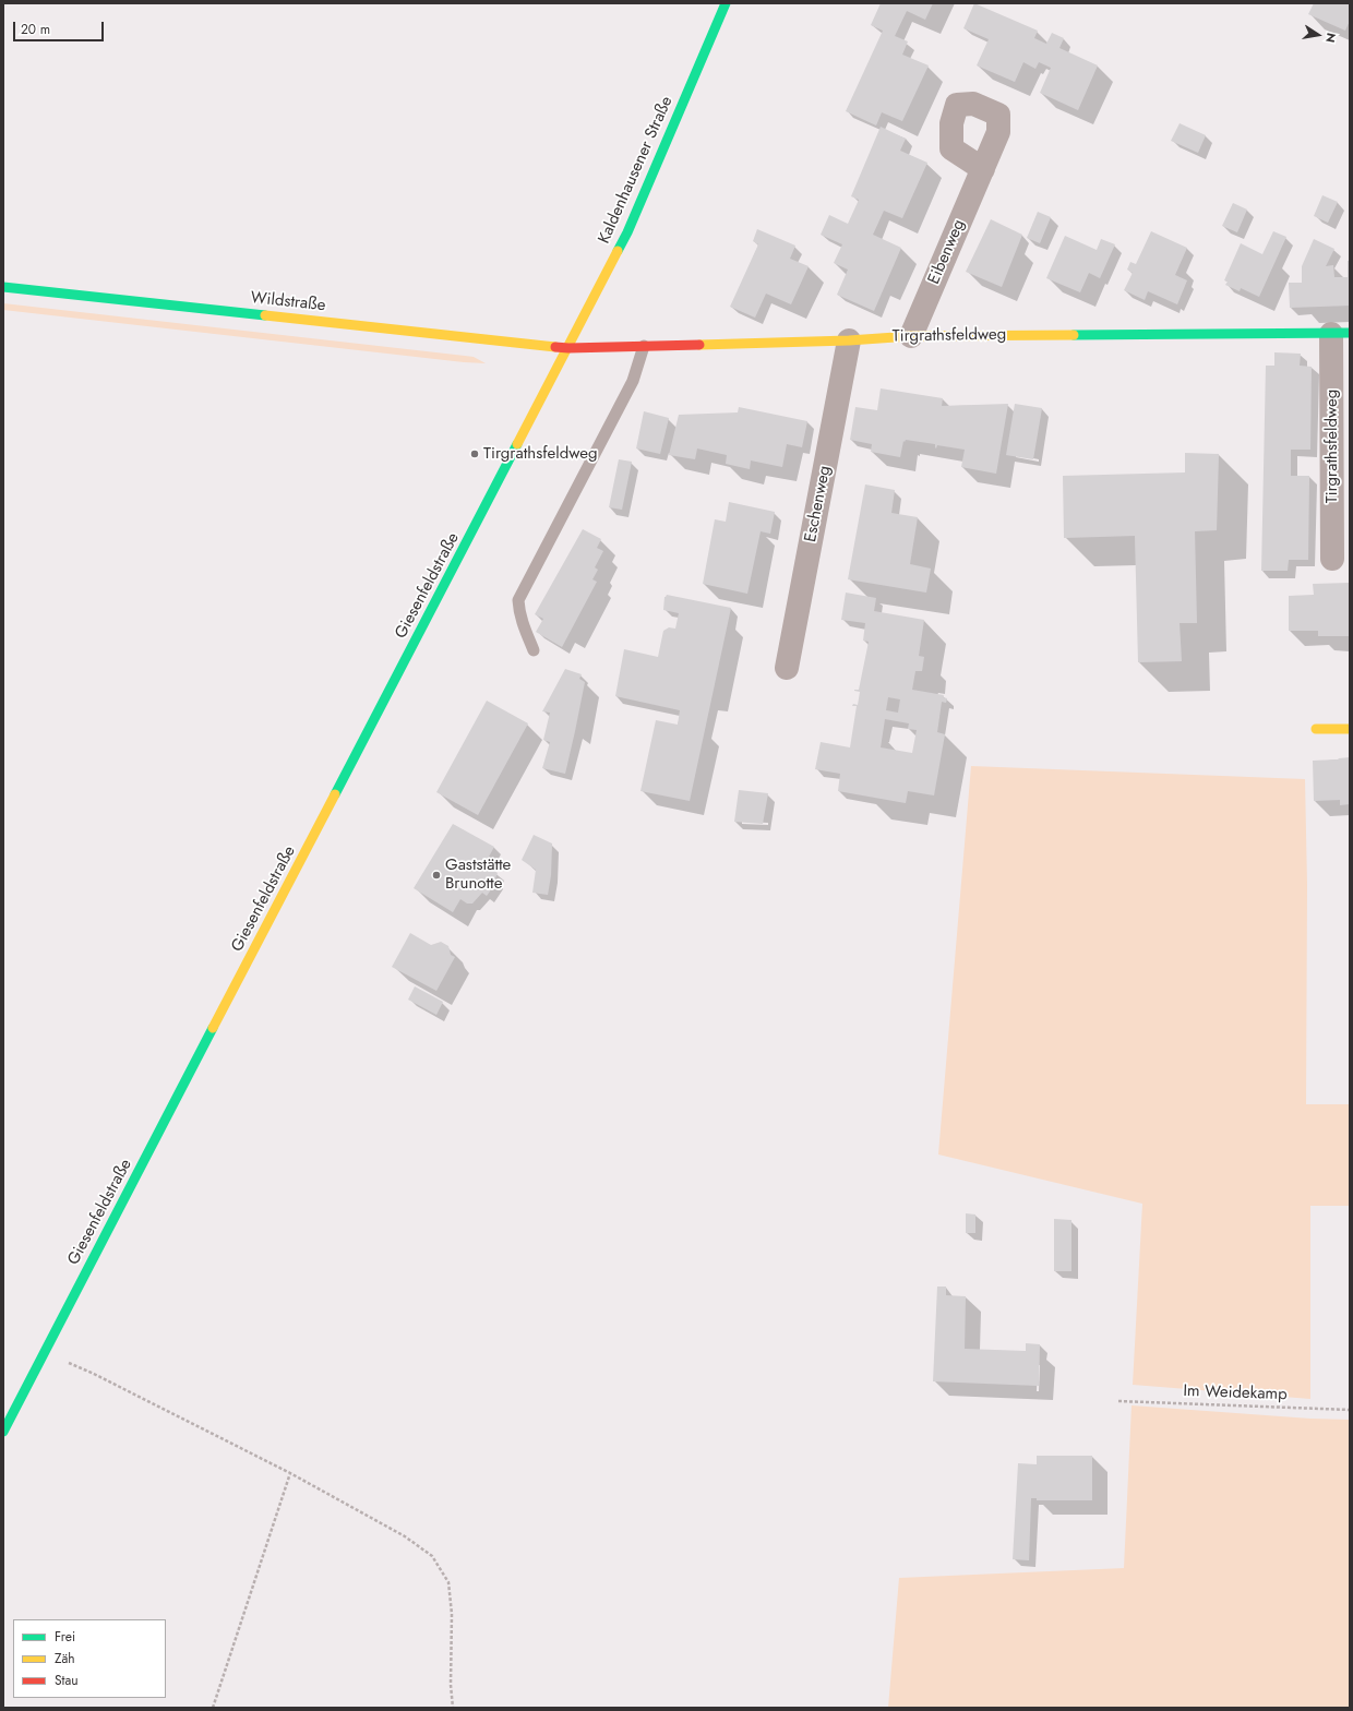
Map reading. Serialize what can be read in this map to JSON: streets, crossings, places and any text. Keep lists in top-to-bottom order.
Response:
{
  "streets": {
    "main road": [
      "Kaldenhausener Straße",
      "Wildstraße",
      "Tirgrathsfeldweg",
      "Giesenfeldstraße"
    ],
    "street": ["Eibenweg", "Eschenweg"],
    "path": ["Im Weidekamp"]
  },
  "crossings": [
    ["Kaldenhausener Straße", "Wildstraße"],
    ["Kaldenhausener Straße", "Tirgrathsfeldweg"],
    ["Kaldenhausener Straße", "Giesenfeldstraße"],
    ["Eibenweg", "Tirgrathsfeldweg"],
    ["Wildstraße", "Tirgrathsfeldweg"],
    ["Tirgrathsfeldweg", "Eschenweg"]
  ],
  "places": ["Tirgrathsfeldweg", "Gaststätte Brunotte"],
  "legend": ["Frei", "Zäh", "Stau"],
  "scale_bar": "20 m",
  "north": "right"
}
